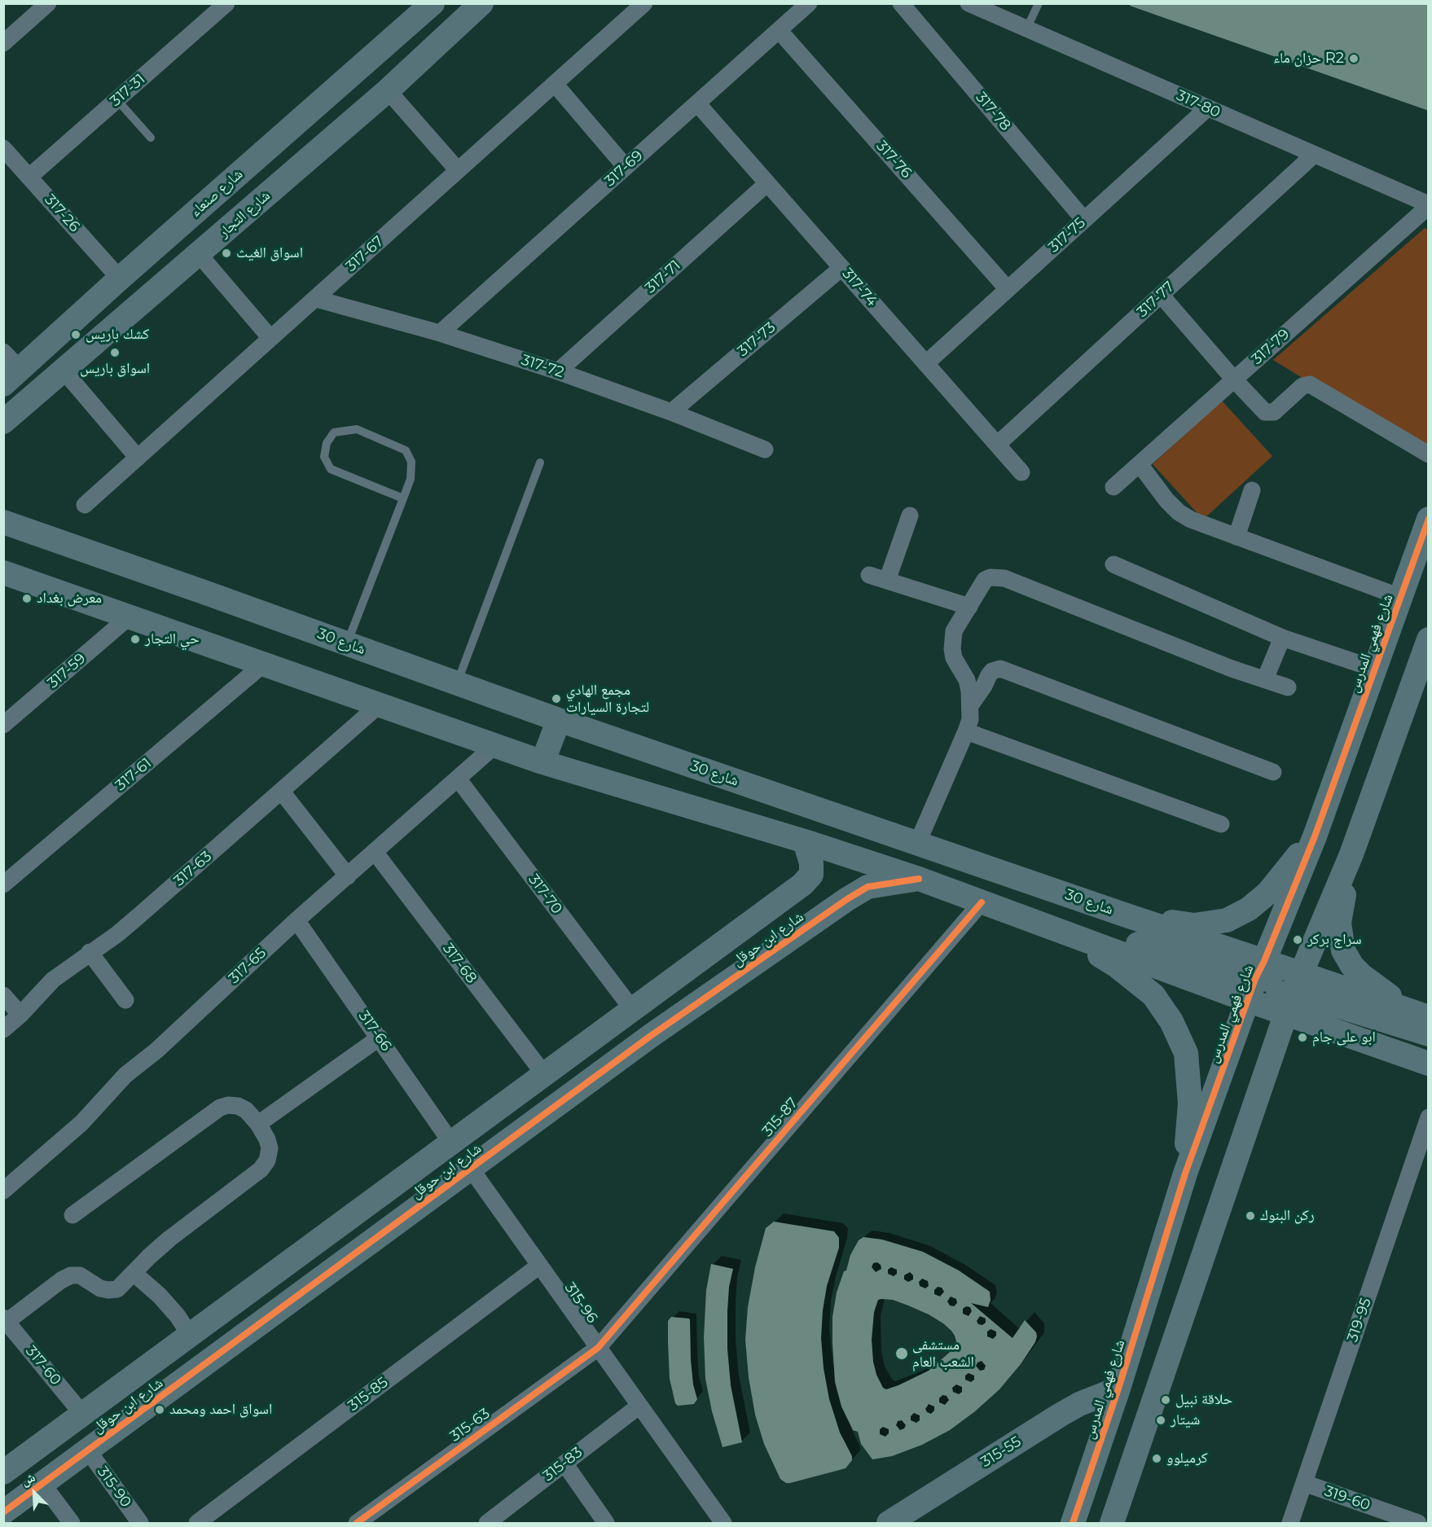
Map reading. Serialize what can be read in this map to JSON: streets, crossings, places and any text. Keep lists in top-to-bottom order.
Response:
{
  "streets": {
    "street": [
      "317-31",
      "317-80",
      "317-78",
      "317-76",
      "317-69",
      "شارع صنعاء",
      "317-26",
      "شارع التجار",
      "317-75",
      "317-67",
      "317-71",
      "317-74",
      "317-77",
      "317-73",
      "317-79",
      "317-72",
      "شارع 30",
      "شارع فهمي المدرس",
      "317-59",
      "317-61",
      "317-63",
      "317-70",
      "شارع ابن حوقل",
      "317-68",
      "317-65",
      "317-66",
      "315-87",
      "315-96",
      "319-95",
      "317-60",
      "315-85",
      "315-63",
      "315-55",
      "315-83",
      "315-90",
      "319-60"
    ]
  },
  "crossings": [
    ["317-31", "317-26"],
    ["317-80", "317-75"],
    ["317-80", "317-77"],
    ["317-80", "317-79"],
    ["317-78", "317-75"],
    ["317-76", "317-69"],
    ["317-76", "317-75"],
    ["317-69", "317-74"],
    ["317-69", "317-72"],
    ["شارع صنعاء", "317-26"],
    ["317-75", "317-74"],
    ["317-67", "317-72"],
    ["317-71", "317-74"],
    ["317-71", "317-72"],
    ["317-74", "317-77"],
    ["317-74", "317-73"],
    ["317-73", "317-72"],
    ["شارع 30", "شارع فهمي المدرس"],
    ["شارع 30", "317-59"],
    ["شارع 30", "317-61"],
    ["شارع 30", "317-63"],
    ["شارع 30", "شارع ابن حوقل"],
    ["شارع 30", "317-65"],
    ["شارع 30", "315-87"],
    ["شارع فهمي المدرس", "315-55"],
    ["317-70", "شارع ابن حوقل"],
    ["317-70", "317-65"],
    ["شارع ابن حوقل", "317-68"],
    ["شارع ابن حوقل", "317-66"],
    ["شارع ابن حوقل", "315-96"],
    ["شارع ابن حوقل", "317-60"],
    ["شارع ابن حوقل", "315-90"],
    ["317-68", "317-65"],
    ["317-65", "317-66"],
    ["315-87", "315-96"],
    ["315-87", "315-63"],
    ["315-96", "315-85"],
    ["315-96", "315-63"],
    ["315-96", "315-83"],
    ["319-95", "319-60"]
  ],
  "places": [
    "حزان ماء R2",
    "اسواق الغيث",
    "كشك باريس",
    "اسواق باريس",
    "معرض بغداد",
    "حي التجار",
    "مجمع الهادي لتجارة السيارات",
    "سراج بركر",
    "ابو علی جام",
    "ركن البنوك",
    "مستشفى الشعب العام",
    "حلاقة نبيل",
    "اسواق احمد ومحمد",
    "شيتار",
    "كرميلوو"
  ],
  "north": "top left"
}
